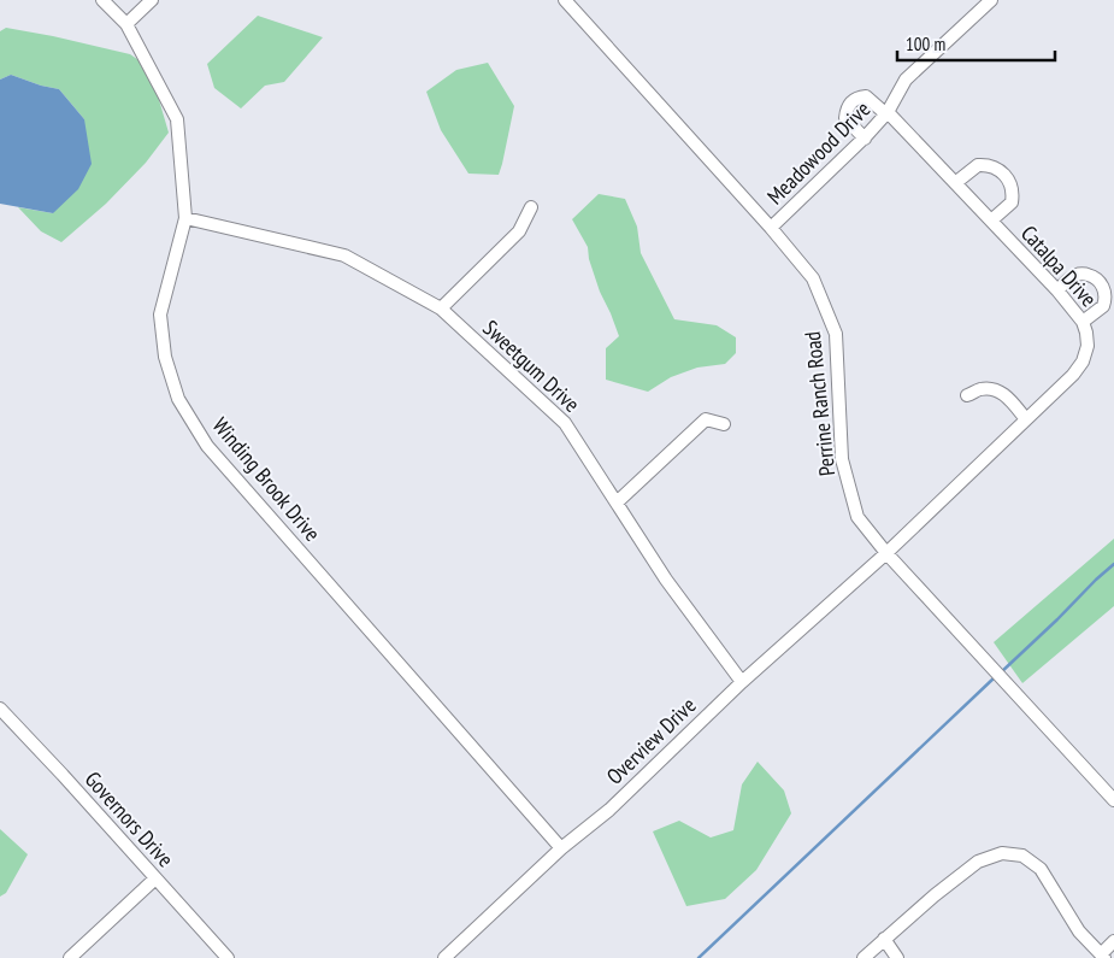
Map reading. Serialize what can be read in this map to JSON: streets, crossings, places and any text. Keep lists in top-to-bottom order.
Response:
{
  "streets": {
    "street": [
      "Meadowood Drive",
      "Catalpa Drive",
      "Sweetgum Drive",
      "Perrine Ranch Road",
      "Winding Brook Drive",
      "Overview Drive",
      "Governors Drive"
    ]
  },
  "crossings": [
    ["Meadowood Drive", "Catalpa Drive"],
    ["Meadowood Drive", "Perrine Ranch Road"],
    ["Catalpa Drive", "Perrine Ranch Road"],
    ["Catalpa Drive", "Overview Drive"],
    ["Sweetgum Drive", "Winding Brook Drive"],
    ["Sweetgum Drive", "Overview Drive"],
    ["Perrine Ranch Road", "Overview Drive"],
    ["Winding Brook Drive", "Overview Drive"]
  ],
  "scale_bar": "100 m"
}
